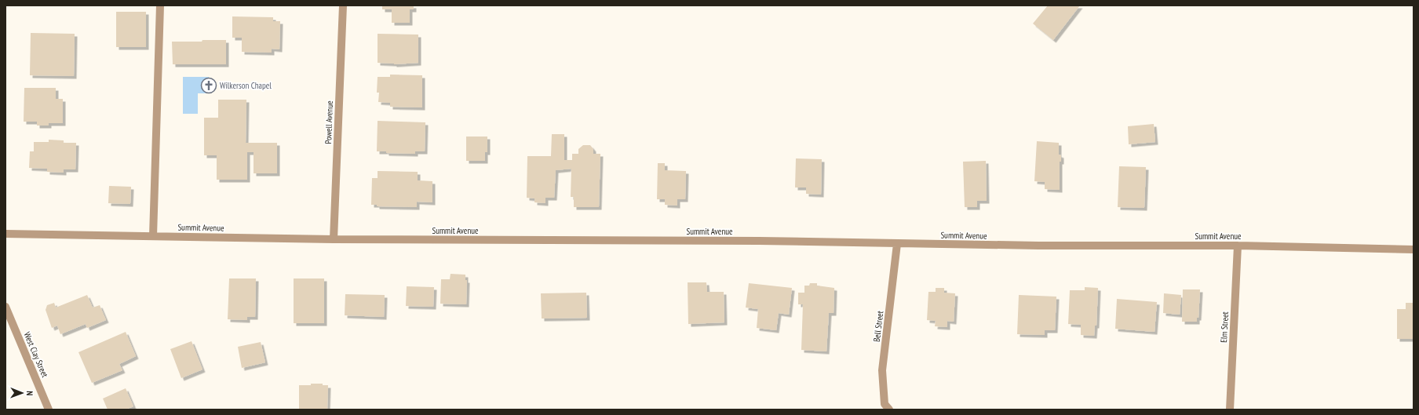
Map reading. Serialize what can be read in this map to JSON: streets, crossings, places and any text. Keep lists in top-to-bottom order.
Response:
{
  "streets": {
    "street": [
      "Powell Avenue",
      "Summit Avenue",
      "Bell Street",
      "Elm Street",
      "West Clay Street"
    ]
  },
  "crossings": [
    ["Powell Avenue", "Summit Avenue"],
    ["Summit Avenue", "Bell Street"],
    ["Summit Avenue", "Elm Street"]
  ],
  "places": {
    "church": ["Wilkerson Chapel"]
  },
  "north": "right"
}
